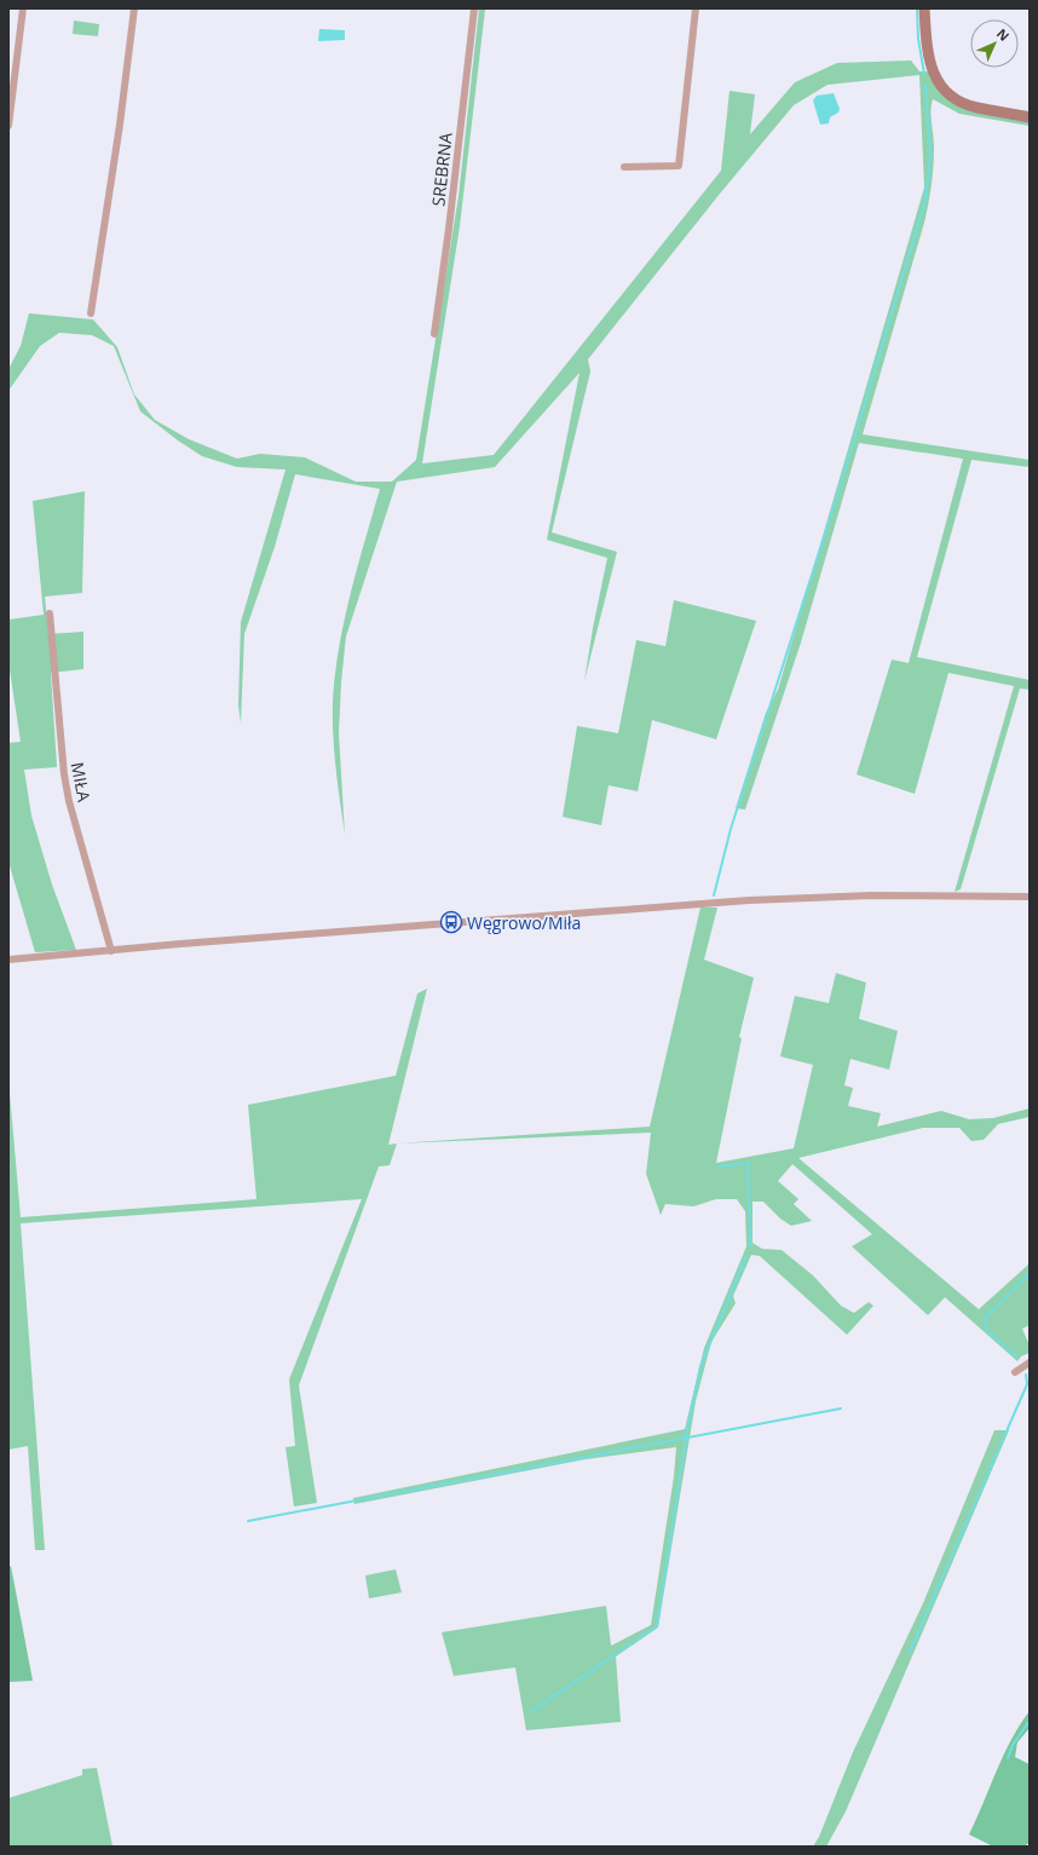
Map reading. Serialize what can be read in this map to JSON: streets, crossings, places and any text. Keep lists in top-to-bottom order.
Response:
{
  "streets": {
    "street": ["SREBRNA", "MIŁA"]
  },
  "places": {
    "bus stop": ["Węgrowo/Miła"]
  },
  "north": "top right"
}
